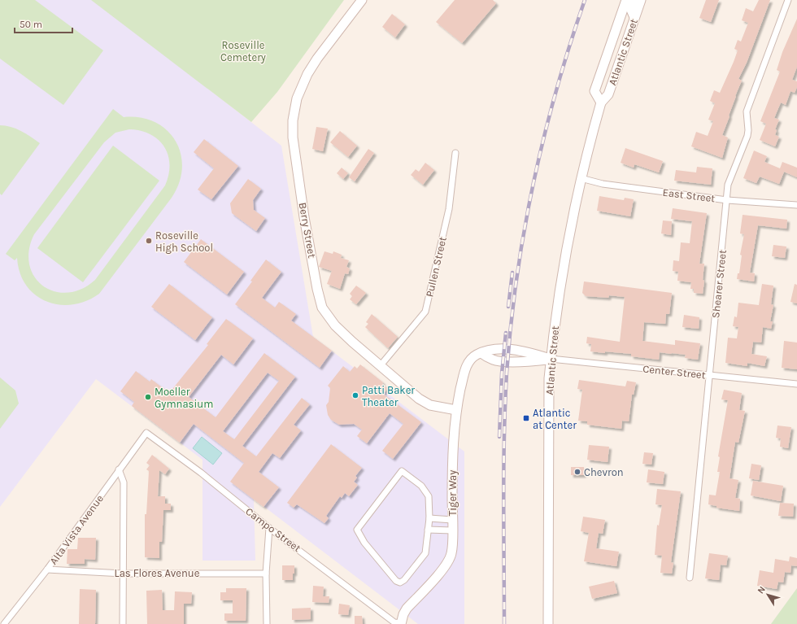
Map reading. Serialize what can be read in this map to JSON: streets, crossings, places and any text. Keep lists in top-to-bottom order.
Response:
{
  "streets": {
    "street": [
      "Atlantic Street",
      "East Street",
      "Berry Street",
      "Pullen Street",
      "Shearer Street",
      "Center Street",
      "Tiger Way",
      "Alta Vista Avenue",
      "Campo Street",
      "Las Flores Avenue"
    ]
  },
  "crossings": [
    ["Atlantic Street", "East Street"],
    ["Atlantic Street", "Center Street"],
    ["Atlantic Street", "Tiger Way"],
    ["East Street", "Shearer Street"],
    ["Berry Street", "Pullen Street"],
    ["Berry Street", "Tiger Way"],
    ["Shearer Street", "Center Street"],
    ["Center Street", "Tiger Way"],
    ["Tiger Way", "Campo Street"],
    ["Alta Vista Avenue", "Campo Street"],
    ["Alta Vista Avenue", "Las Flores Avenue"]
  ],
  "parks": ["Roseville Cemetery"],
  "places": {
    "other": [
      "Roseville High School",
      "Patti Baker Theater",
      "Moeller Gymnasium",
      "Chevron"
    ],
    "transit": ["Atlantic at Center"]
  },
  "scale_bar": "50 m",
  "north": "top left"
}
